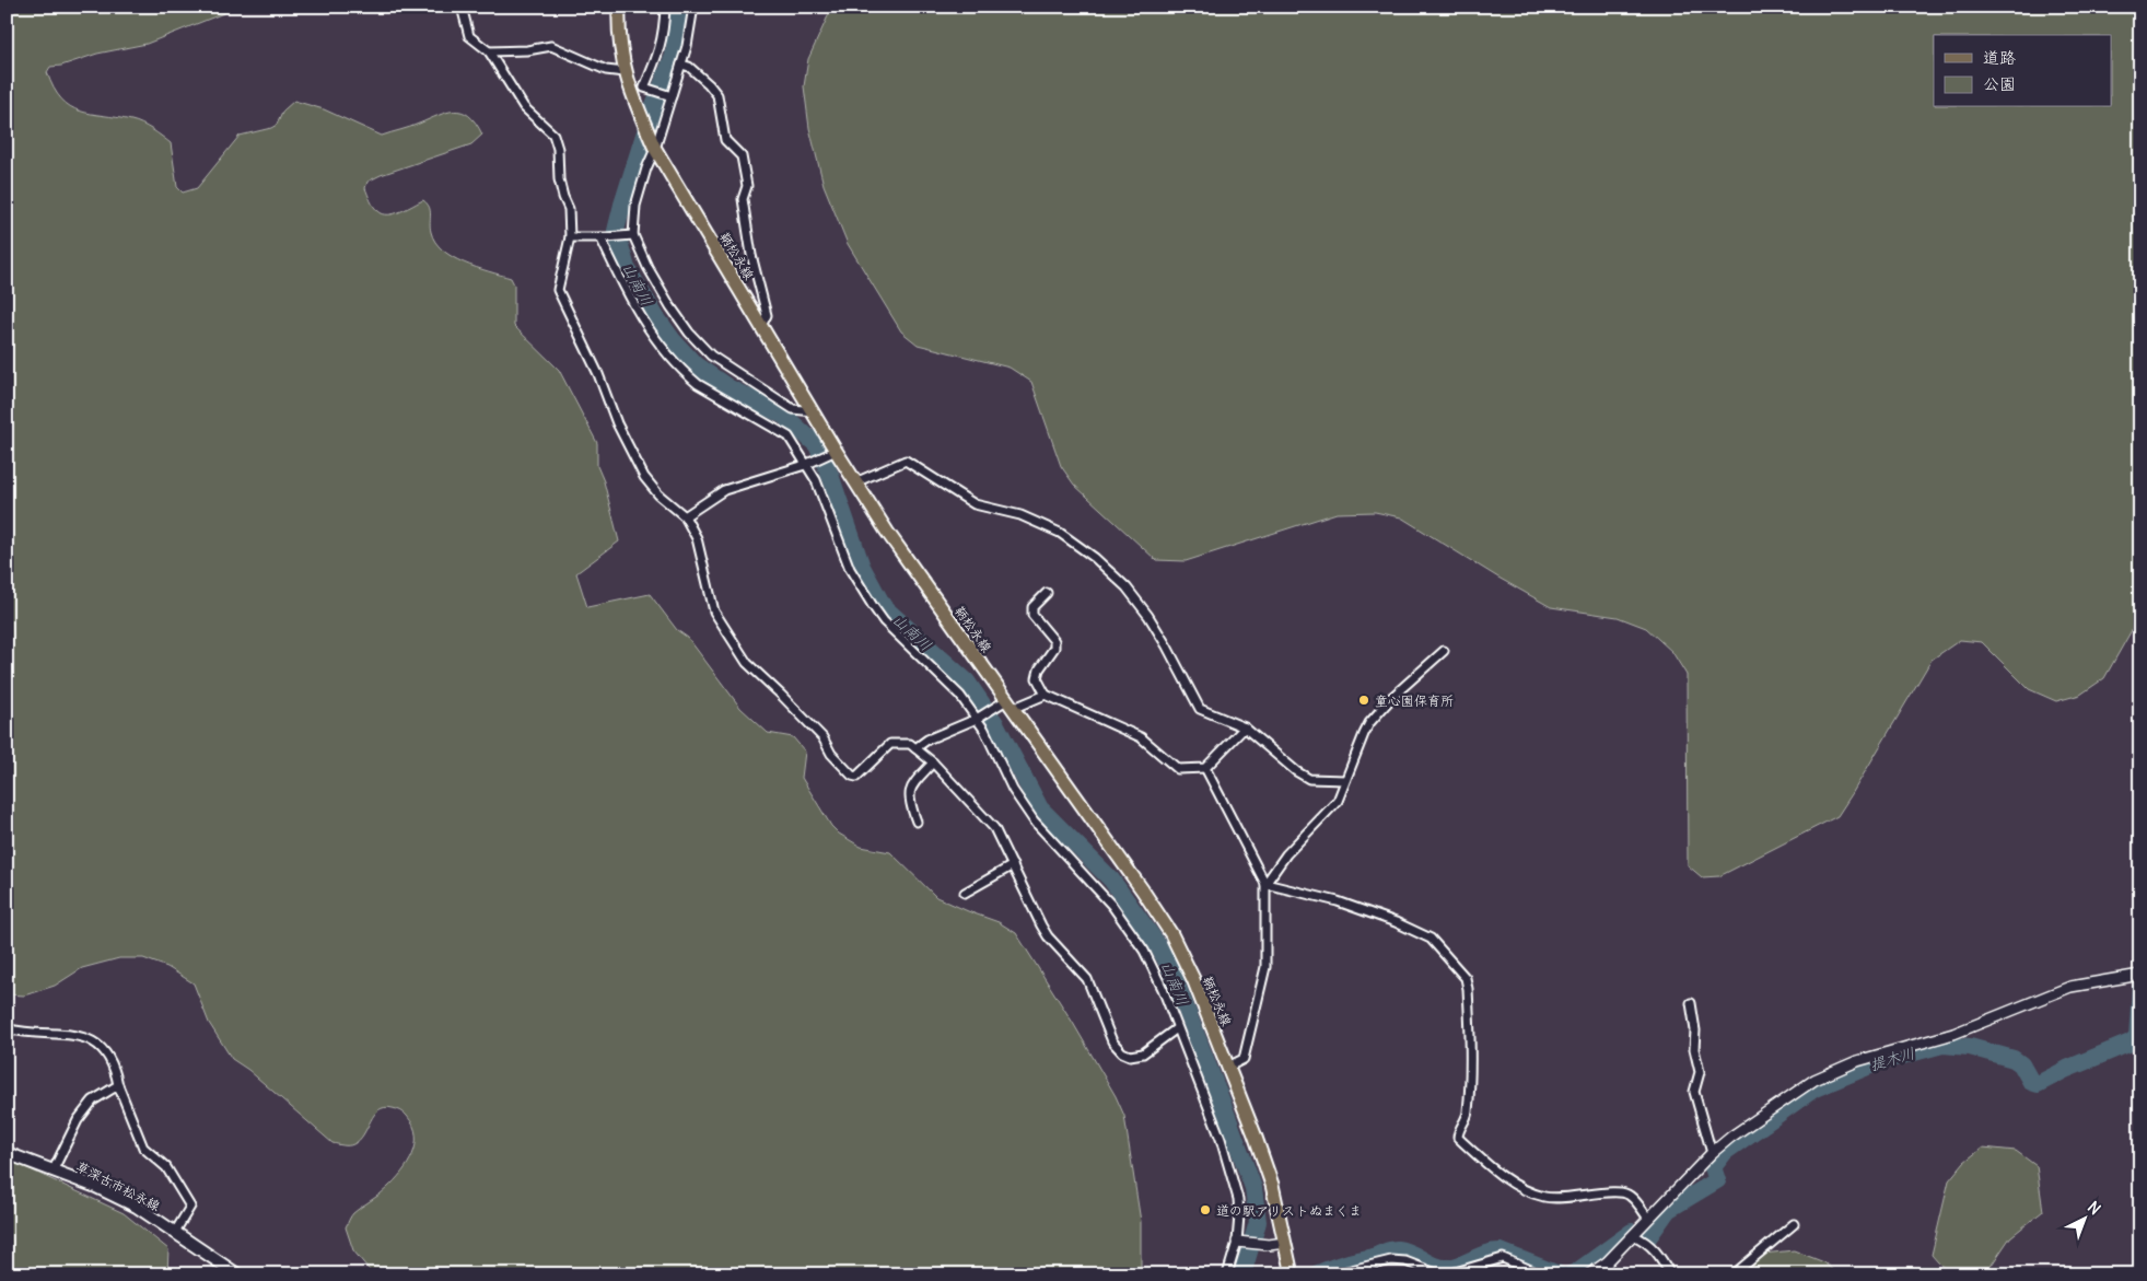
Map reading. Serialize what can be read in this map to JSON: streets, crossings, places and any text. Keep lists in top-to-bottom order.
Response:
{
  "streets": {
    "main road": ["鞆松永線", "草深古市松永線"]
  },
  "water": ["山南川", "提木川"],
  "places": ["童心園保育所", "道の駅アリストぬまくま"],
  "legend": ["道路", "公園"],
  "north": "top right"
}
